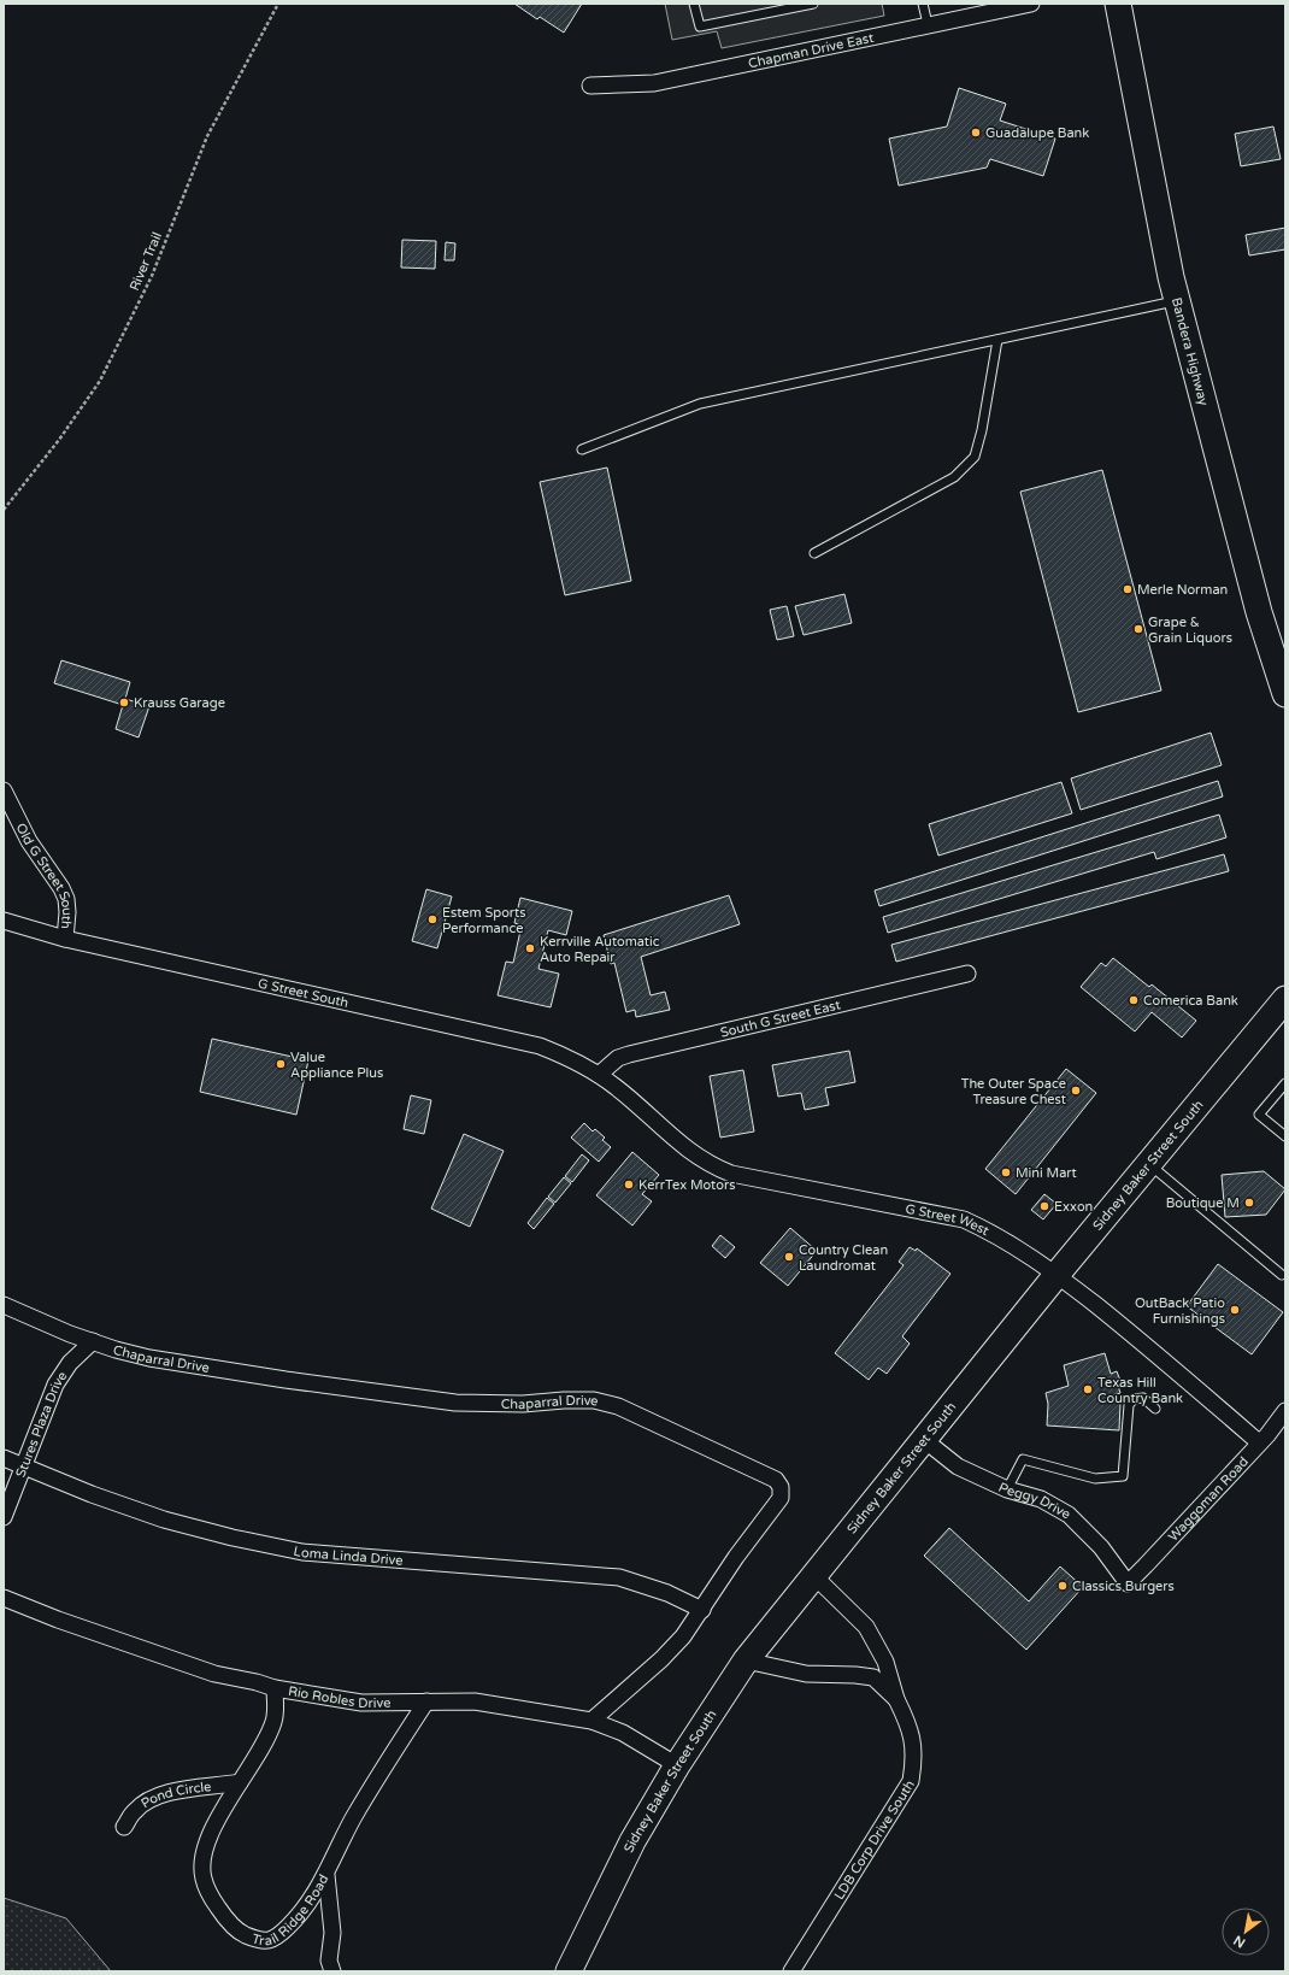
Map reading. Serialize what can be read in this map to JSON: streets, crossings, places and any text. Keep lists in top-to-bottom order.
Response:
{
  "streets": {
    "main road": ["Bandera Highway", "Sidney Baker Street South"],
    "street": [
      "Chapman Drive East",
      "Old G Street South",
      "G Street South",
      "South G Street East",
      "G Street West",
      "Chaparral Drive",
      "Stures Plaza Drive",
      "Waggoman Road",
      "Peggy Drive",
      "Loma Linda Drive",
      "Rio Robles Drive",
      "Pond Circle",
      "LDB Corp Drive South",
      "Trail Ridge Road"
    ],
    "path": ["River Trail"]
  },
  "crossings": [
    ["Old G Street South", "G Street South"],
    ["G Street South", "South G Street East"],
    ["G Street South", "G Street West"],
    ["South G Street East", "G Street West"],
    ["Sidney Baker Street South", "G Street West"],
    ["Sidney Baker Street South", "Peggy Drive"],
    ["Sidney Baker Street South", "Rio Robles Drive"],
    ["Sidney Baker Street South", "LDB Corp Drive South"],
    ["G Street West", "Waggoman Road"],
    ["Chaparral Drive", "Stures Plaza Drive"],
    ["Chaparral Drive", "Loma Linda Drive"],
    ["Chaparral Drive", "Rio Robles Drive"],
    ["Stures Plaza Drive", "Loma Linda Drive"],
    ["Waggoman Road", "Peggy Drive"],
    ["Rio Robles Drive", "Trail Ridge Road"],
    ["Pond Circle", "Trail Ridge Road"]
  ],
  "places": [
    "Guadalupe Bank",
    "Merle Norman",
    "Grape & Grain Liquors",
    "Krauss Garage",
    "Estem Sports Performance",
    "Kerrville Automatic Auto Repair",
    "Comerica Bank",
    "Value Appliance Plus",
    "The Outer Space Treasure Chest",
    "Mini Mart",
    "KerrTex Motors",
    "Boutique M",
    "Exxon",
    "Country Clean Laundromat",
    "OutBack Patio Furnishings",
    "Texas Hill Country Bank",
    "Classics Burgers"
  ],
  "north": "bottom left"
}
